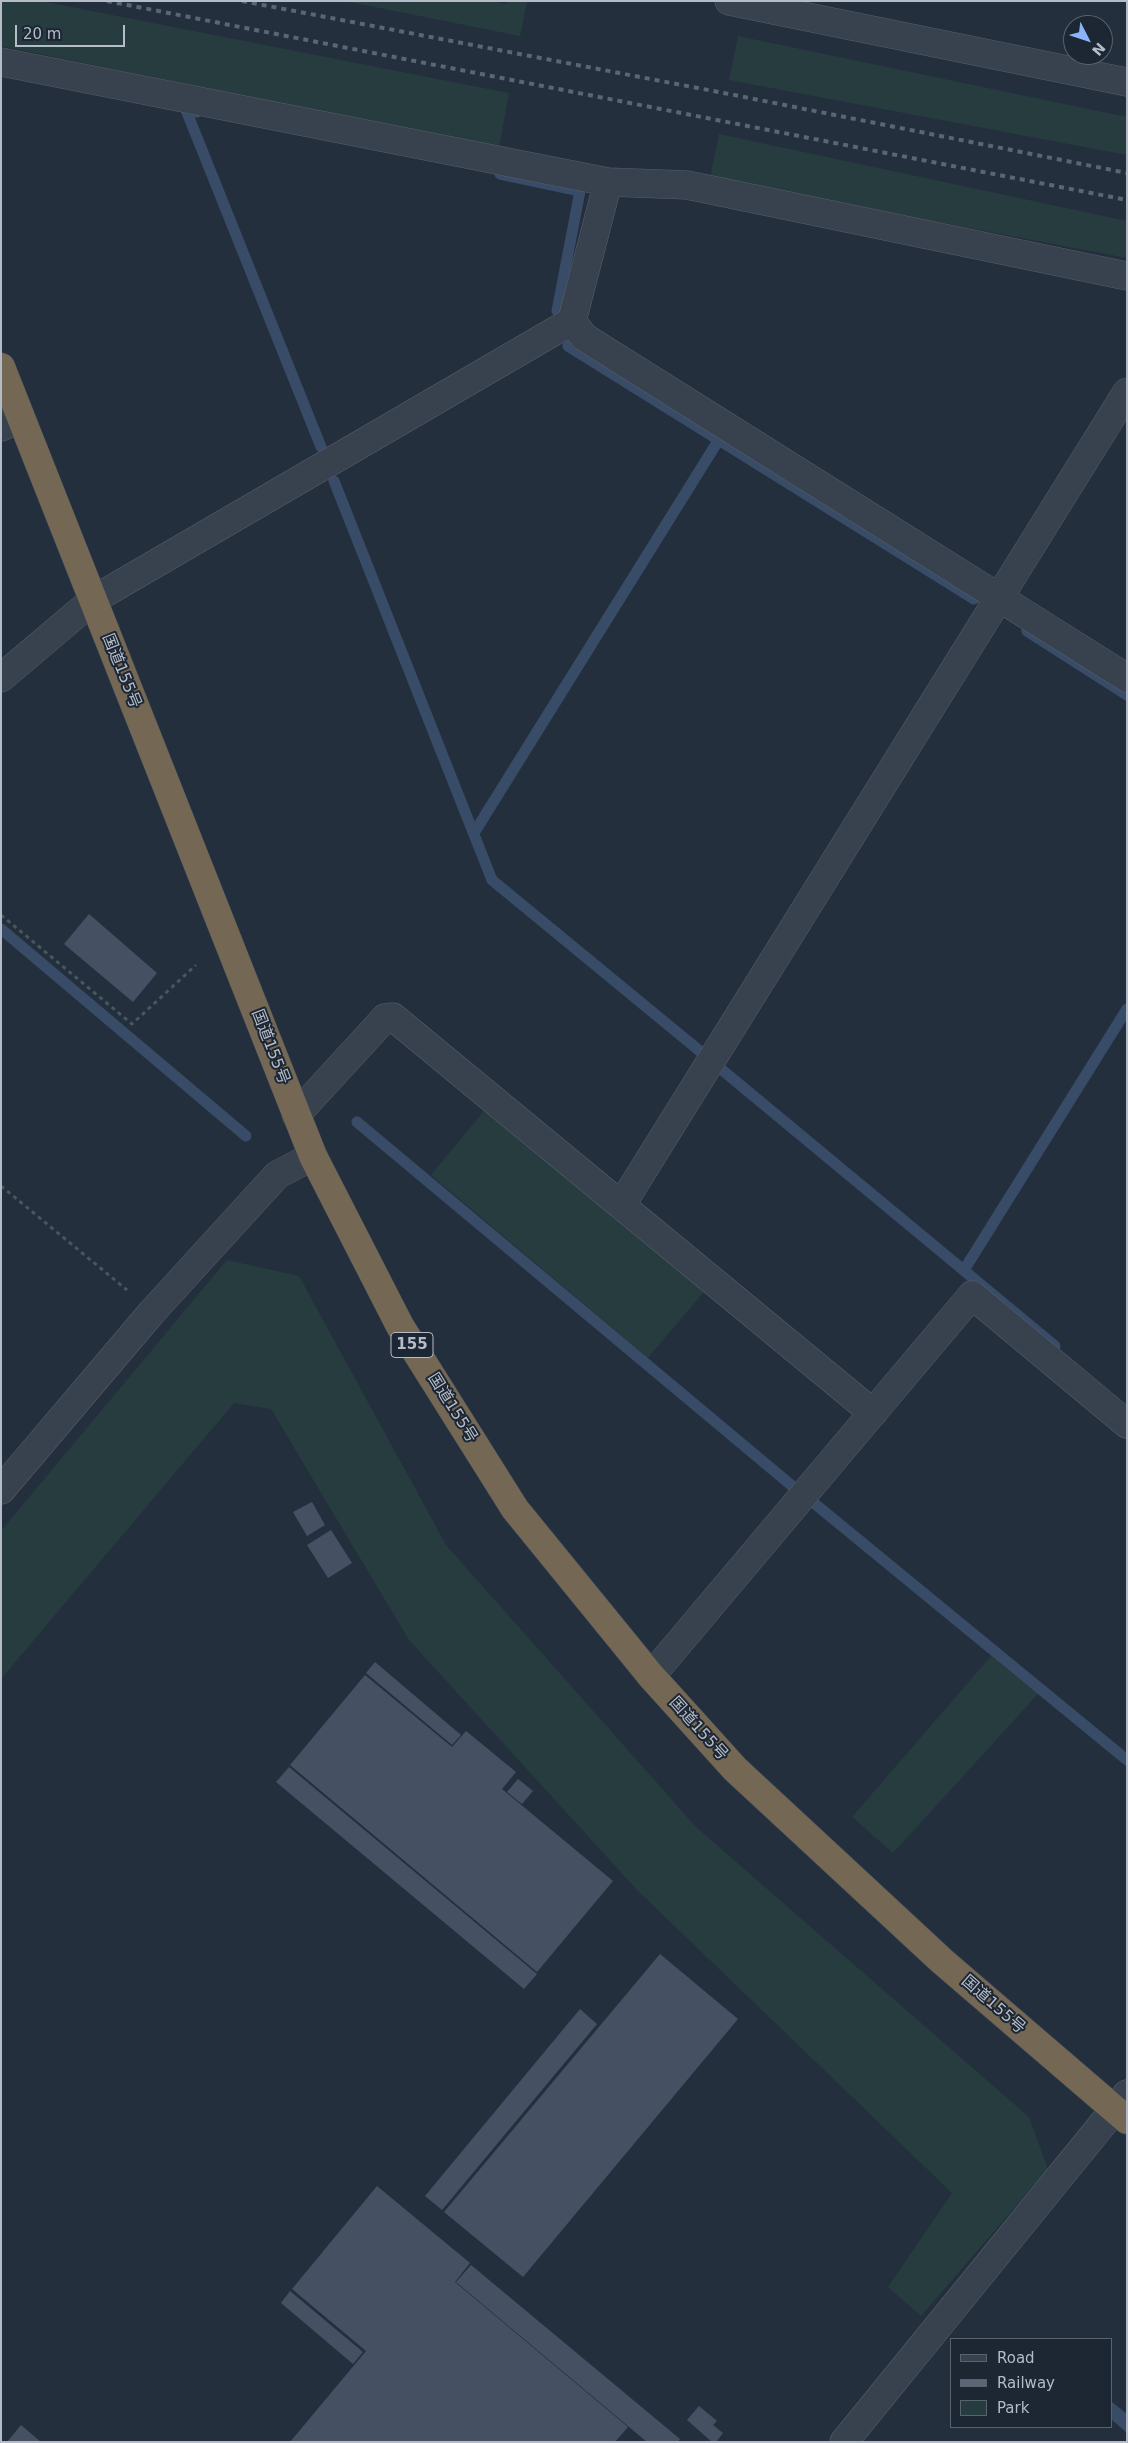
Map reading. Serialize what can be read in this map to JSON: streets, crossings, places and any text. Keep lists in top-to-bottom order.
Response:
{
  "streets": {
    "highway": ["国道155号", "155"]
  },
  "legend": ["Road", "Railway", "Park"],
  "scale_bar": "20 m",
  "north": "bottom right"
}
